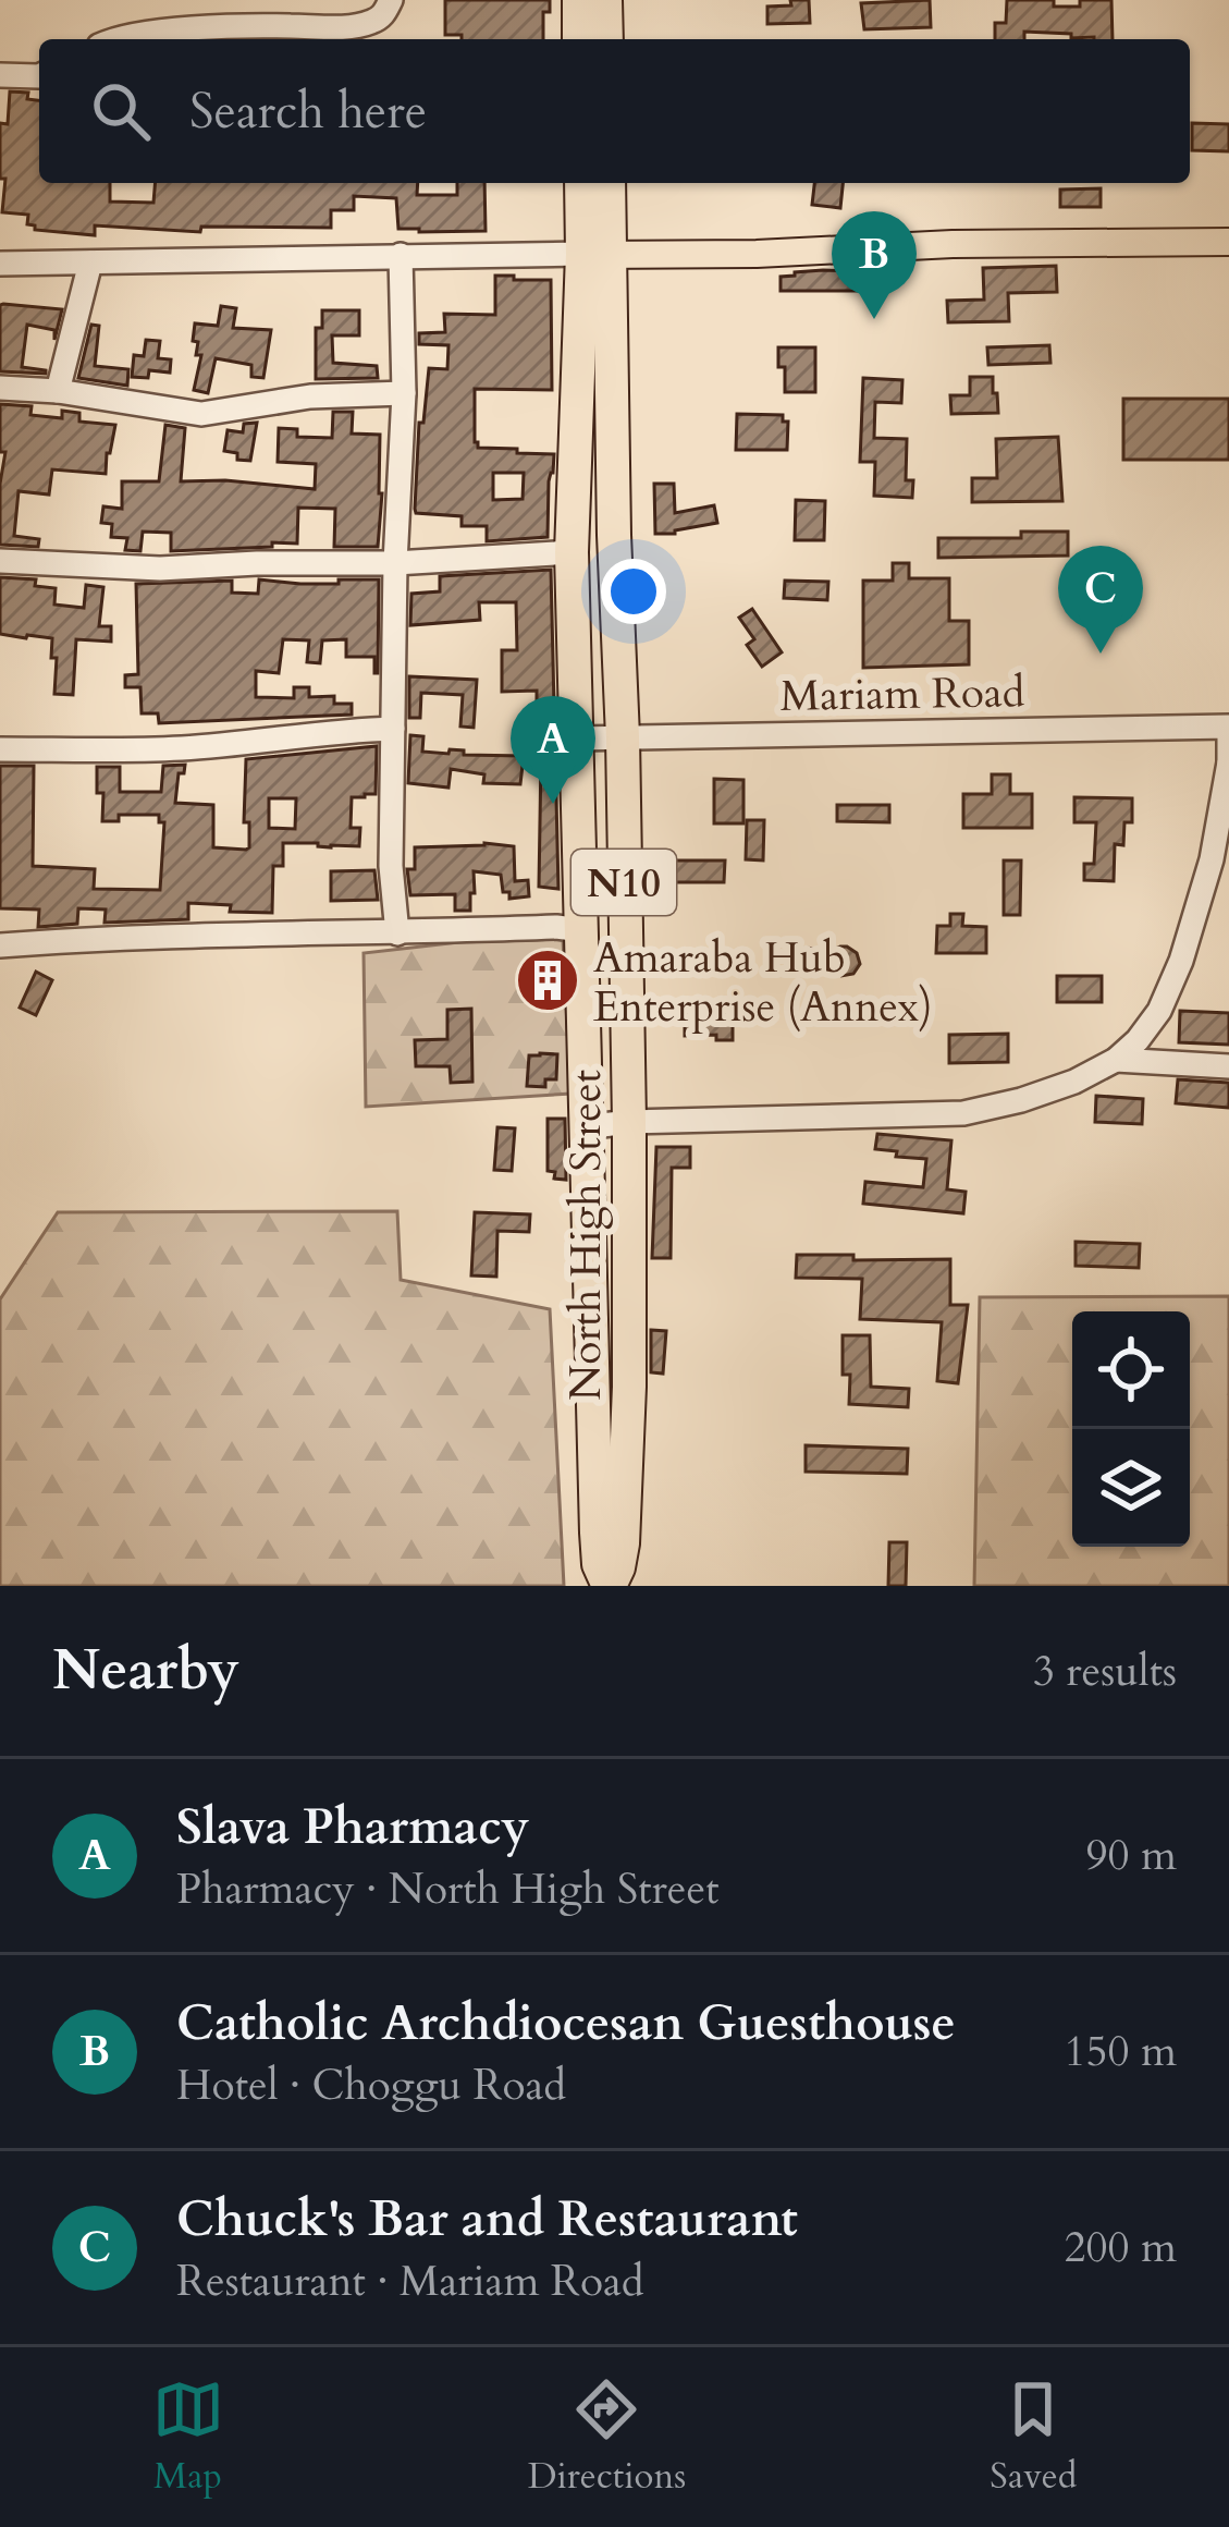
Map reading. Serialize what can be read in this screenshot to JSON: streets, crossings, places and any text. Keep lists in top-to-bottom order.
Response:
{
  "streets": {
    "highway": ["N10", "North High Street"],
    "street": ["Mariam Road"]
  },
  "crossings": [
    ["Mariam Road", "North High Street"]
  ],
  "places": {
    "building": ["Amaraba Hub Enterprise (Annex)"]
  },
  "page": {
    "search": "Search here",
    "pins": ["B", "C", "A"],
    "heading": ["Nearby", "3 results"],
    "list": [
      {
        "mark": "A",
        "name": "Slava Pharmacy",
        "note": "Pharmacy · North High Street",
        "value": "90 m"
      },
      {
        "mark": "B",
        "name": "Catholic Archdiocesan Guesthouse",
        "note": "Hotel · Choggu Road",
        "value": "150 m"
      },
      {
        "mark": "C",
        "name": "Chuck's Bar and Restaurant",
        "note": "Restaurant · Mariam Road",
        "value": "200 m"
      }
    ],
    "nav": ["Map", "Directions", "Saved"]
  }
}
